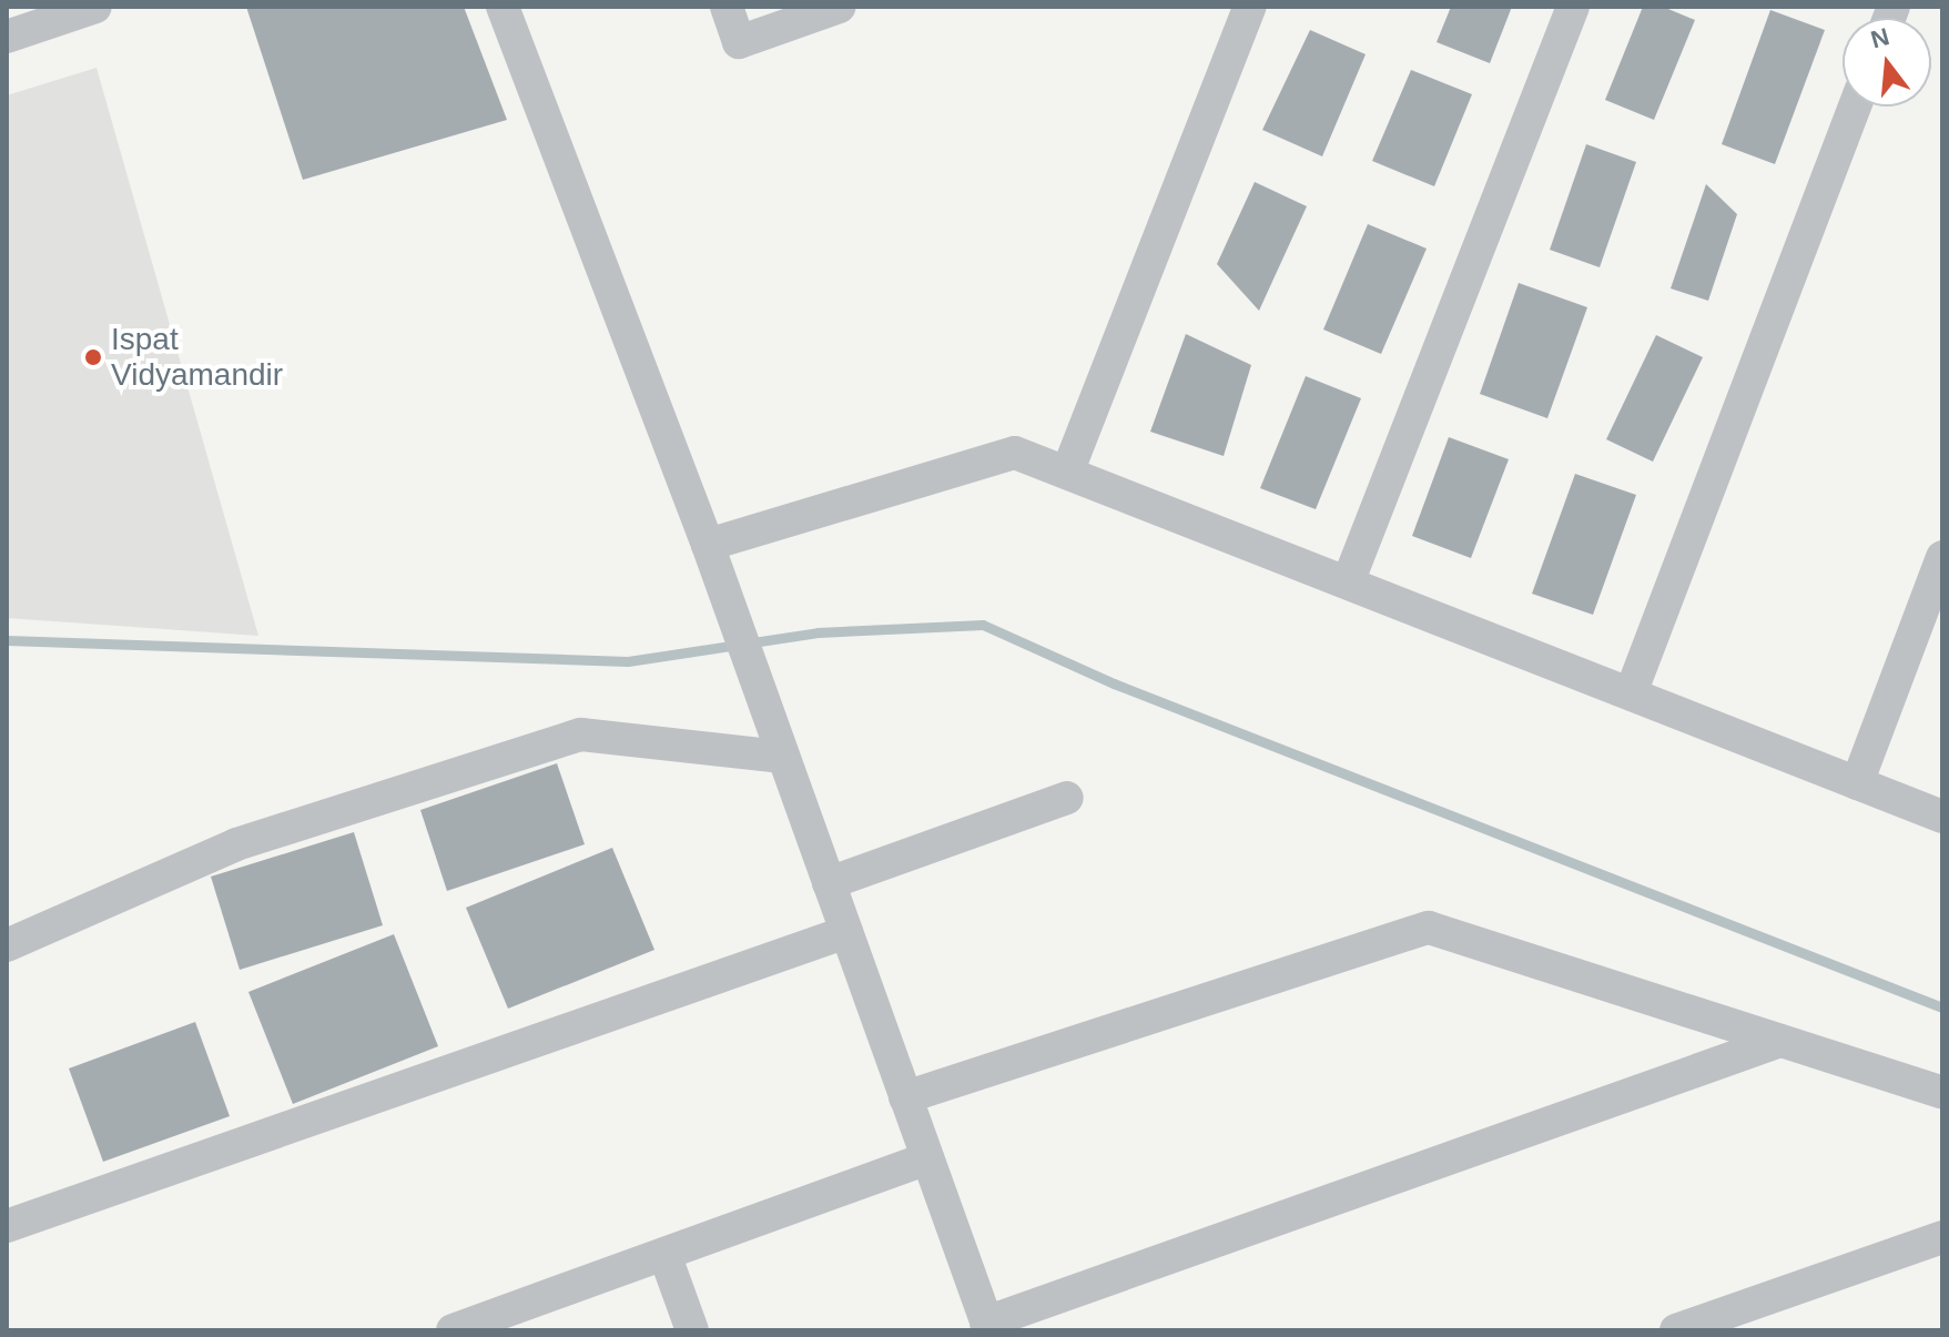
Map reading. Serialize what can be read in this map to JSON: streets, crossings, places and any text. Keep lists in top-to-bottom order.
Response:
{
  "places": ["Ispat Vidyamandir"],
  "north": "top"
}
